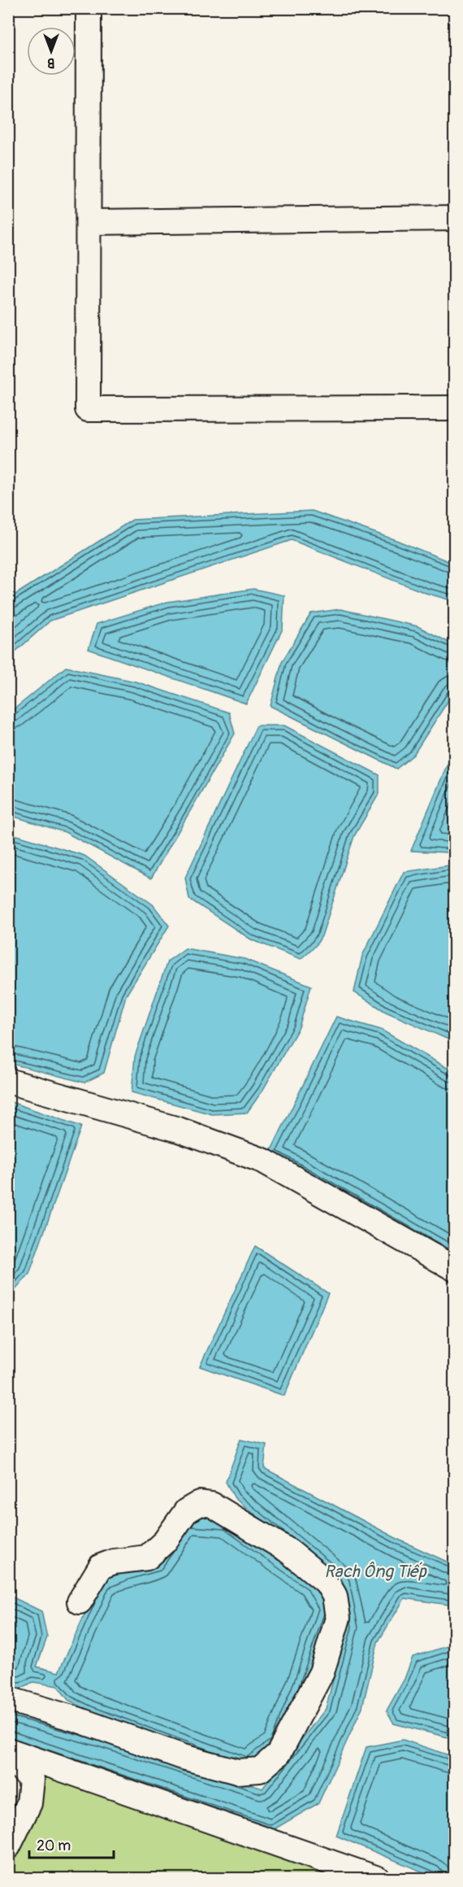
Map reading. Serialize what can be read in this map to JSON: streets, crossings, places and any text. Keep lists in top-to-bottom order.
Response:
{
  "water": ["Rạch Ông Tiếp"],
  "scale_bar": "20 m",
  "north": "bottom"
}
